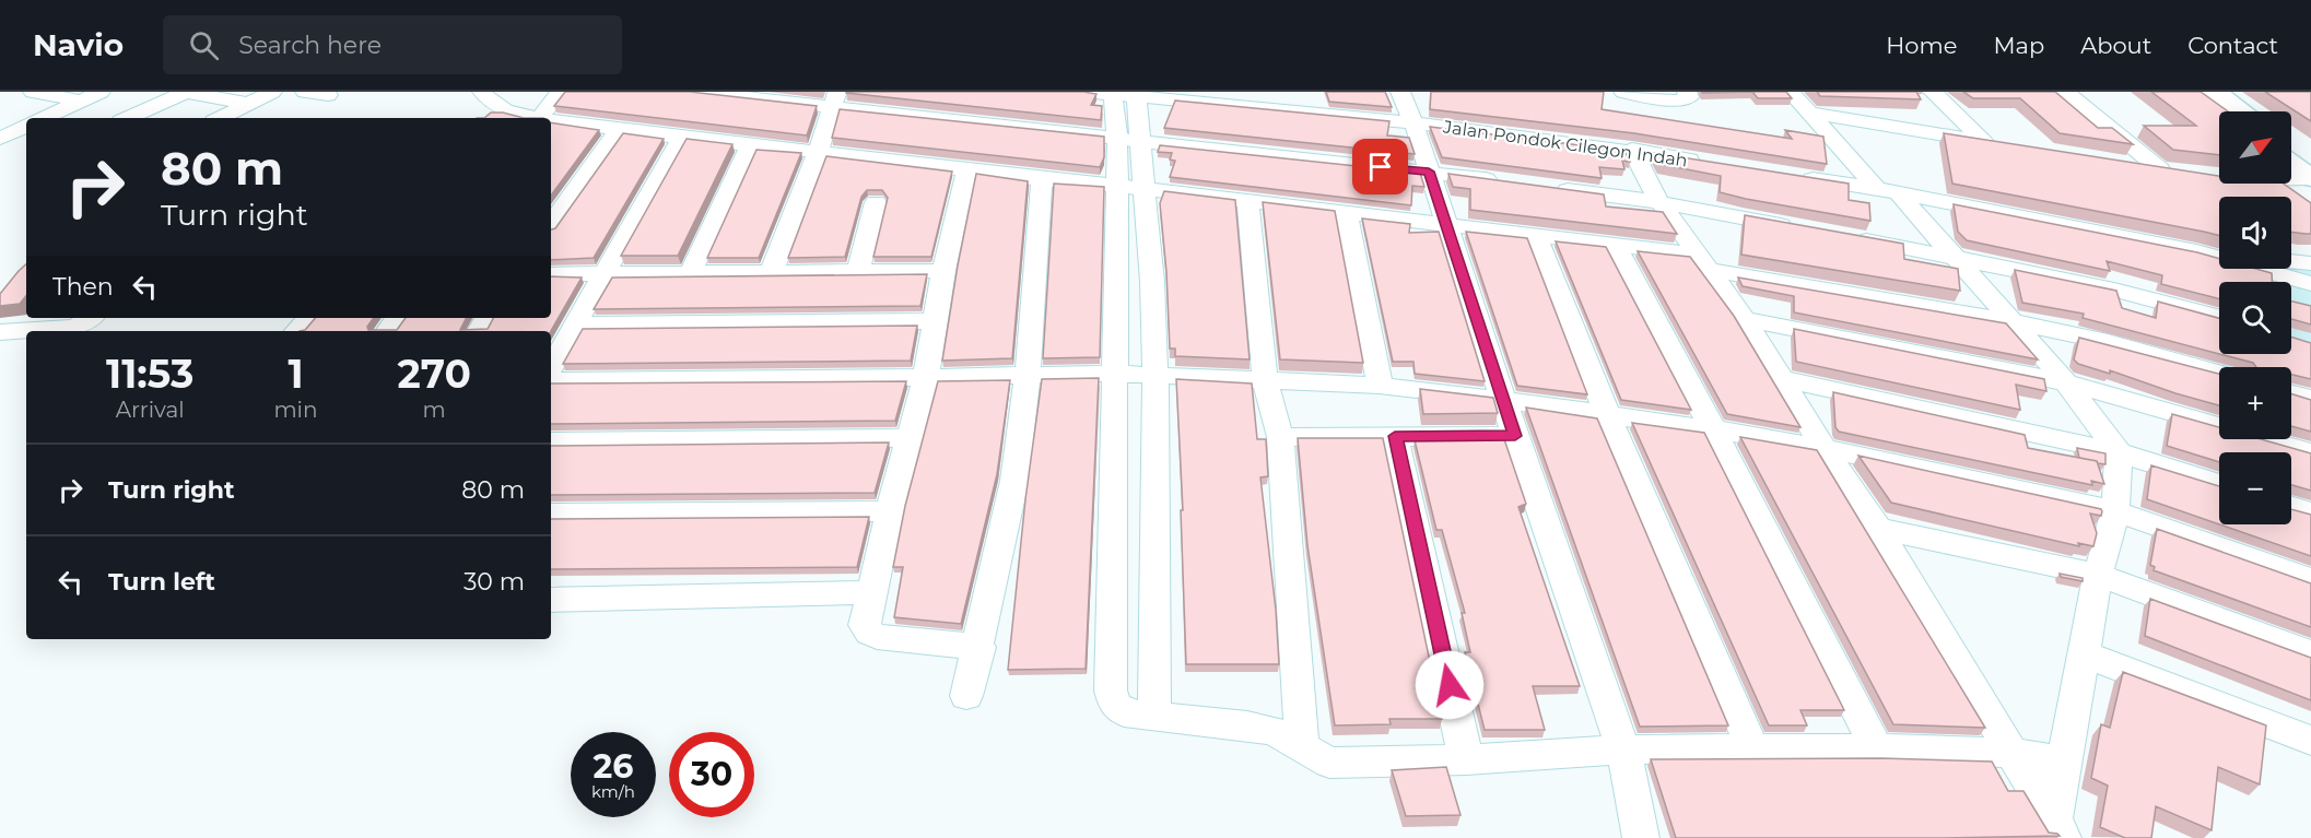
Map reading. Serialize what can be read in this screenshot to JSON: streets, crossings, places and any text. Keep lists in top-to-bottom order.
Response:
{
  "streets": {
    "street": ["Jalan Pondok Cilegon Indah"]
  },
  "north": "top right",
  "page": {
    "header": "Navio",
    "search": "Search here",
    "nav": [
      "Home",
      "Map",
      "About",
      "Contact"
    ],
    "map_buttons": ["+", "−"],
    "turn": ["80 m", "Turn right"],
    "then": "Then",
    "eta": [
      "11:53",
      "Arrival",
      "1",
      "min",
      "270",
      "m"
    ],
    "list": [
      {
        "name": "Turn right",
        "value": "80 m"
      },
      {
        "name": "Turn left",
        "value": "30 m"
      }
    ],
    "speed": "26 km/h",
    "limit": "30"
  }
}
